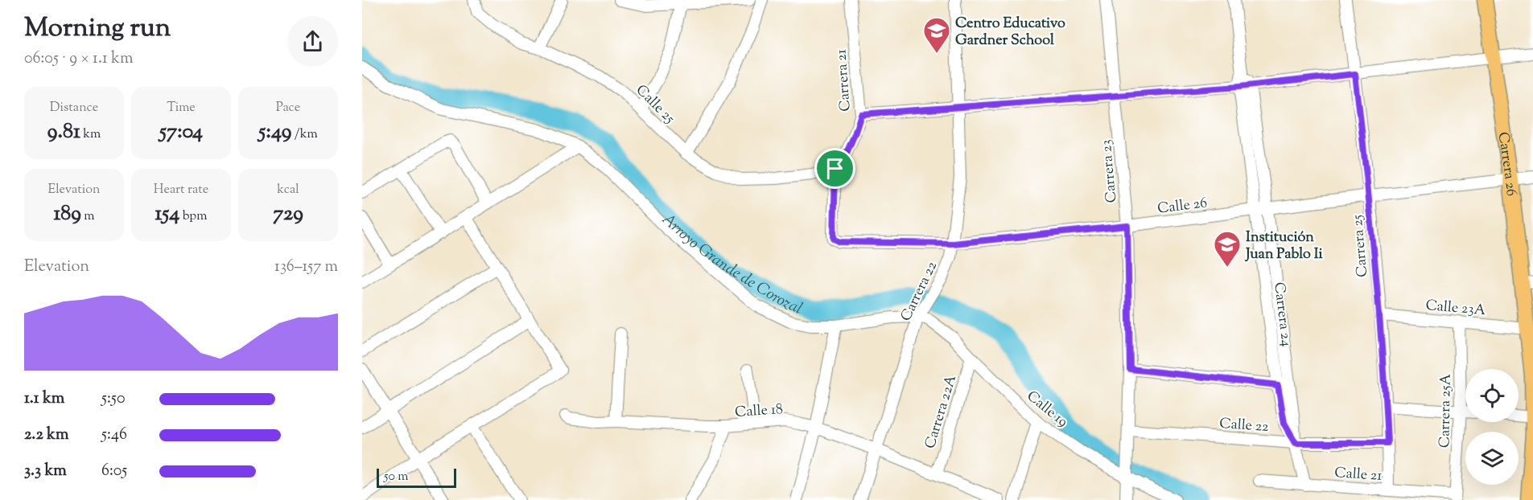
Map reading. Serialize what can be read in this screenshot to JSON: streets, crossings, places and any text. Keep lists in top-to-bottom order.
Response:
{
  "streets": {
    "main road": ["Carrera 26"],
    "street": [
      "Carrera 21",
      "Calle 25",
      "Carrera 23",
      "Calle 26",
      "Carrera 25",
      "Carrera 22",
      "Calle 23A",
      "Carrera 24",
      "Calle 19",
      "Calle 18",
      "Carrera 25A",
      "Carrera 22A",
      "Calle 22",
      "Calle 21"
    ]
  },
  "crossings": [
    ["Carrera 21", "Calle 25"],
    ["Carrera 21", "Calle 26"],
    ["Calle 25", "Calle 26"],
    ["Carrera 26", "Calle 26"],
    ["Carrera 26", "Calle 23A"],
    ["Carrera 23", "Calle 26"],
    ["Carrera 23", "Calle 19"],
    ["Carrera 23", "Calle 22"],
    ["Calle 26", "Carrera 25"],
    ["Calle 26", "Carrera 22"],
    ["Calle 26", "Carrera 24"],
    ["Carrera 25", "Calle 23A"],
    ["Carrera 25", "Calle 22"],
    ["Carrera 25", "Calle 21"],
    ["Carrera 22", "Calle 19"],
    ["Carrera 22", "Calle 18"],
    ["Calle 23A", "Carrera 25A"],
    ["Carrera 24", "Calle 22"],
    ["Carrera 24", "Calle 21"],
    ["Calle 19", "Carrera 22A"],
    ["Calle 18", "Carrera 22A"],
    ["Carrera 25A", "Calle 21"]
  ],
  "water": ["Arroyo Grande de Corozal"],
  "places": {
    "school or university": ["Centro Educativo Gardner School", "Institución Juan Pablo Ii"]
  },
  "scale_bar": "50 m",
  "page": {
    "heading": ["Morning run", "06:05 · 9 × 1.1 km"],
    "stats": [
      ["Distance", "9.81 km"],
      ["Time", "57:04"],
      ["Pace", "5:49 /km"],
      ["Elevation", "189 m"],
      ["Heart rate", "154 bpm"],
      ["kcal", "729"]
    ],
    "chart": ["Elevation", "136–157 m"],
    "list": [
      {
        "name": "1.1 km",
        "note": "5:50"
      },
      {
        "name": "2.2 km",
        "note": "5:46"
      },
      {
        "name": "3.3 km",
        "note": "6:05"
      }
    ],
    "scale": "50 m"
  }
}
